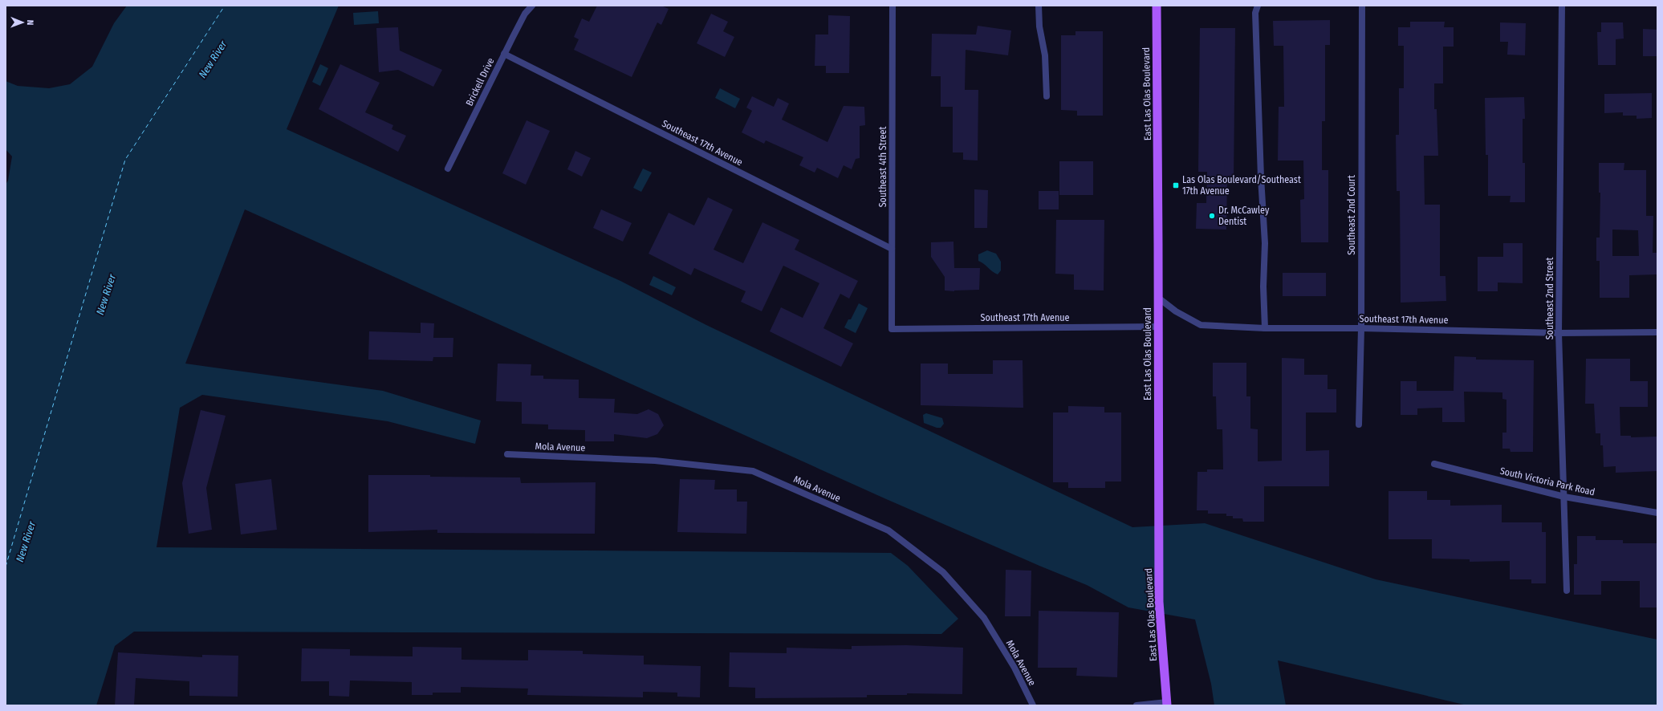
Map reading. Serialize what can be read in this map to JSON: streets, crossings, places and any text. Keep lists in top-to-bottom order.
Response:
{
  "streets": {
    "main road": ["East Las Olas Boulevard"],
    "street": [
      "Brickell Drive",
      "Southeast 17th Avenue",
      "Southeast 4th Street",
      "Southeast 2nd Court",
      "Southeast 2nd Street",
      "Mola Avenue",
      "South Victoria Park Road"
    ]
  },
  "crossings": [
    ["Brickell Drive", "Southeast 17th Avenue"],
    ["East Las Olas Boulevard", "Southeast 17th Avenue"],
    ["Southeast 17th Avenue", "Southeast 4th Street"],
    ["Southeast 17th Avenue", "Southeast 2nd Court"],
    ["Southeast 17th Avenue", "Southeast 2nd Street"],
    ["Southeast 2nd Street", "South Victoria Park Road"]
  ],
  "water": ["New River"],
  "places": {
    "transit": ["Las Olas Boulevard/Southeast 17th Avenue"],
    "other": ["Dr. McCawley Dentist"]
  },
  "north": "right"
}
